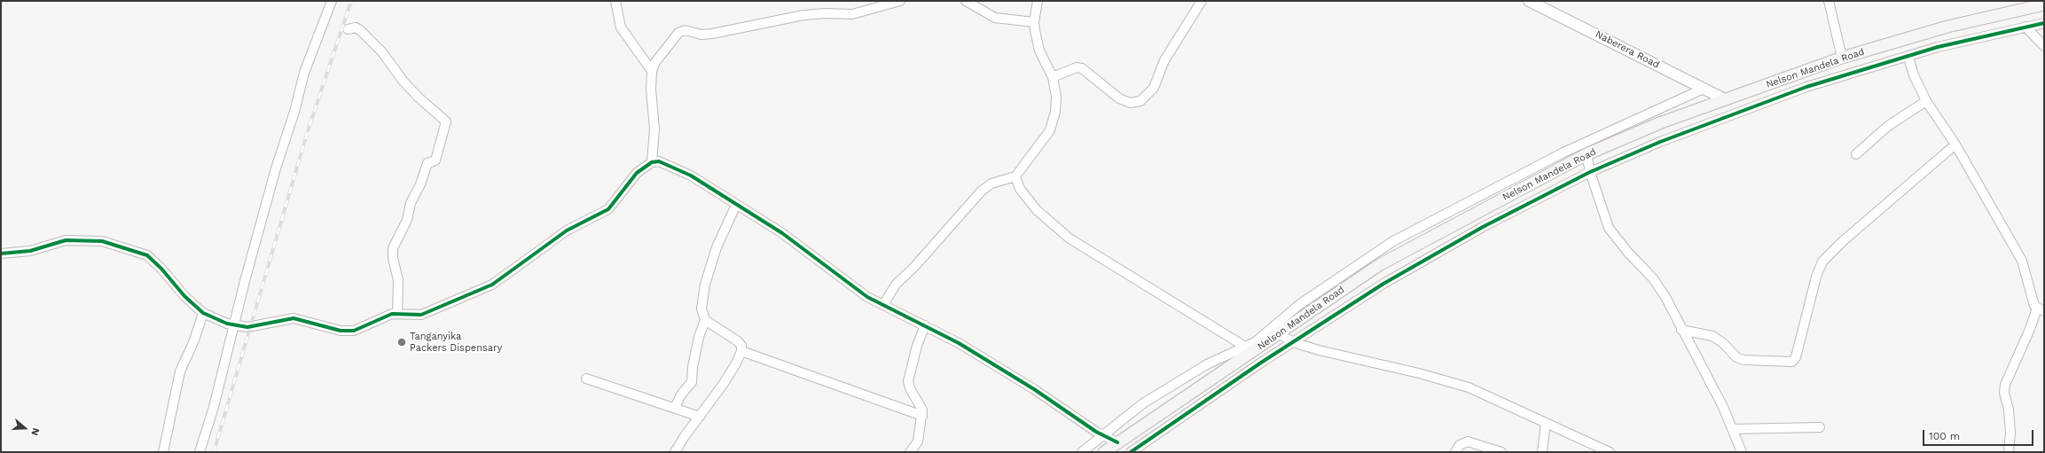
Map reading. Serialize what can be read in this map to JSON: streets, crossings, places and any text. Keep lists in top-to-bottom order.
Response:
{
  "streets": {
    "main road": ["Nelson Mandela Road"],
    "street": ["Naberera Road"]
  },
  "crossings": [
    ["Naberera Road", "Nelson Mandela Road"]
  ],
  "places": ["Tanganyika Packers Dispensary"],
  "scale_bar": "100 m",
  "north": "right"
}
